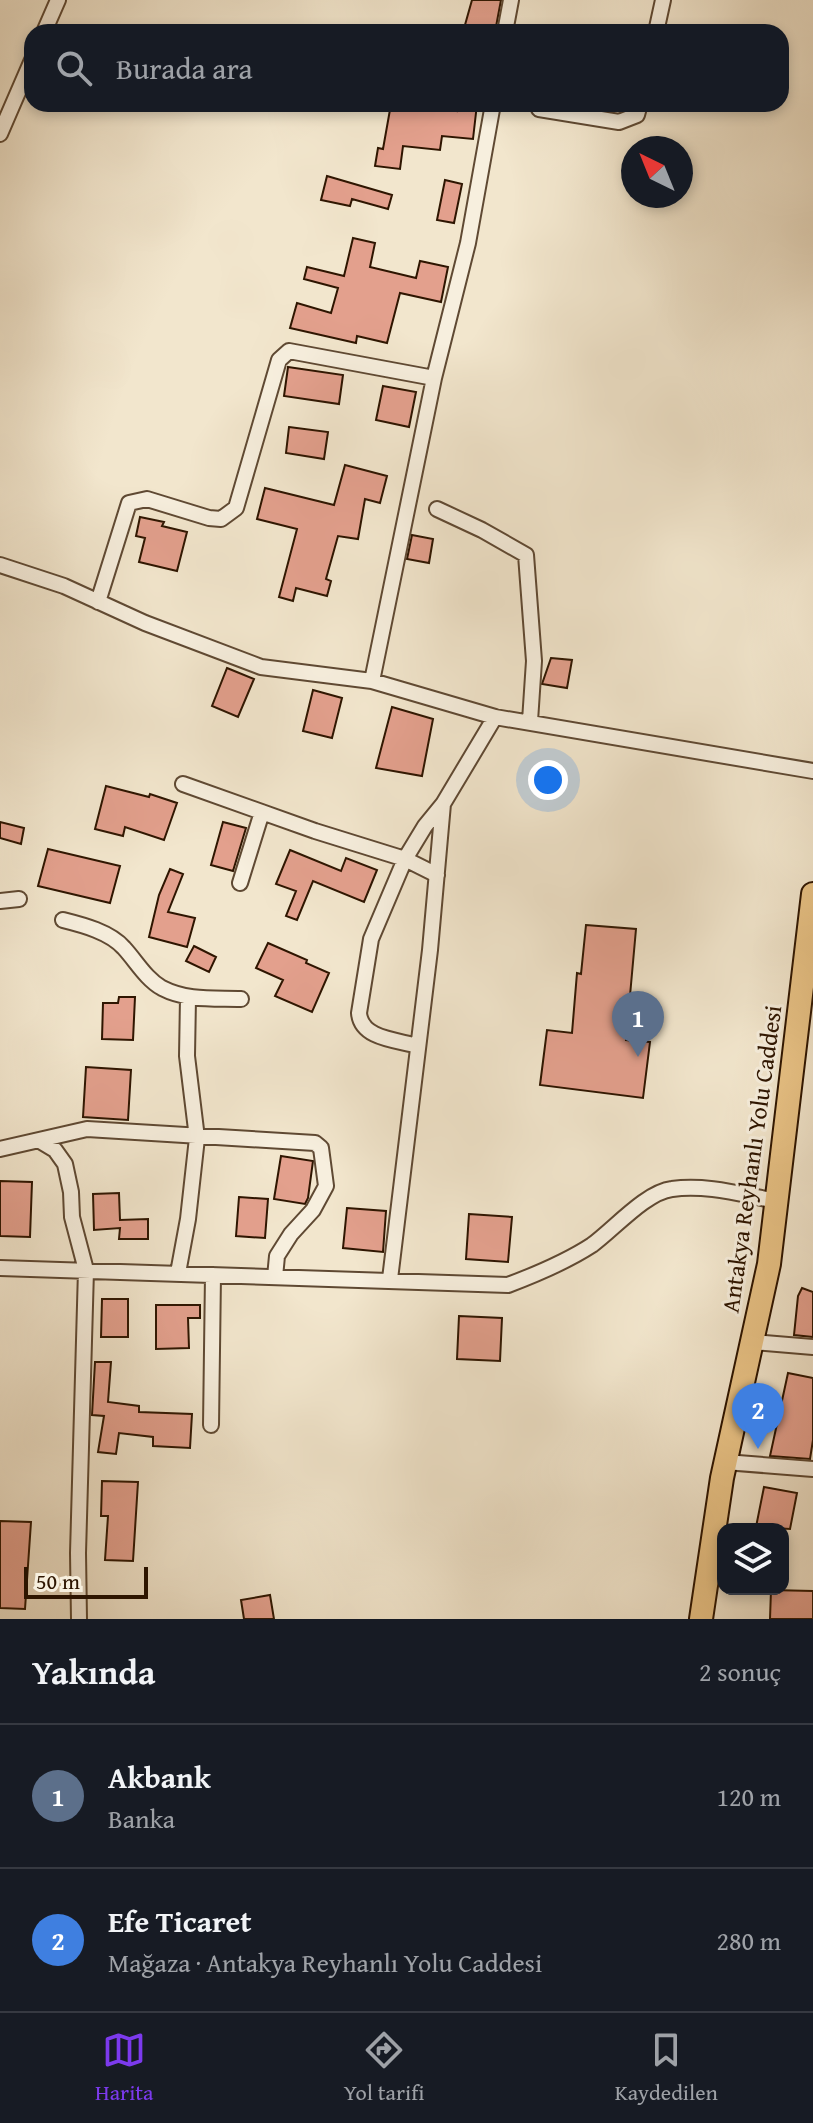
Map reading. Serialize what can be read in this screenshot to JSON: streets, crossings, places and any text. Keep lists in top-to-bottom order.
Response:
{
  "streets": {
    "main road": ["Antakya Reyhanlı Yolu Caddesi"]
  },
  "scale_bar": "50 m",
  "north": "top left",
  "page": {
    "search": "Burada ara",
    "pins": ["1", "2"],
    "scale": "50 m",
    "heading": ["Yakında", "2 sonuç"],
    "list": [
      {
        "mark": "1",
        "name": "Akbank",
        "note": "Banka",
        "value": "120 m"
      },
      {
        "mark": "2",
        "name": "Efe Ticaret",
        "note": "Mağaza · Antakya Reyhanlı Yolu Caddesi",
        "value": "280 m"
      }
    ],
    "nav": ["Harita", "Yol tarifi", "Kaydedilen"]
  }
}
